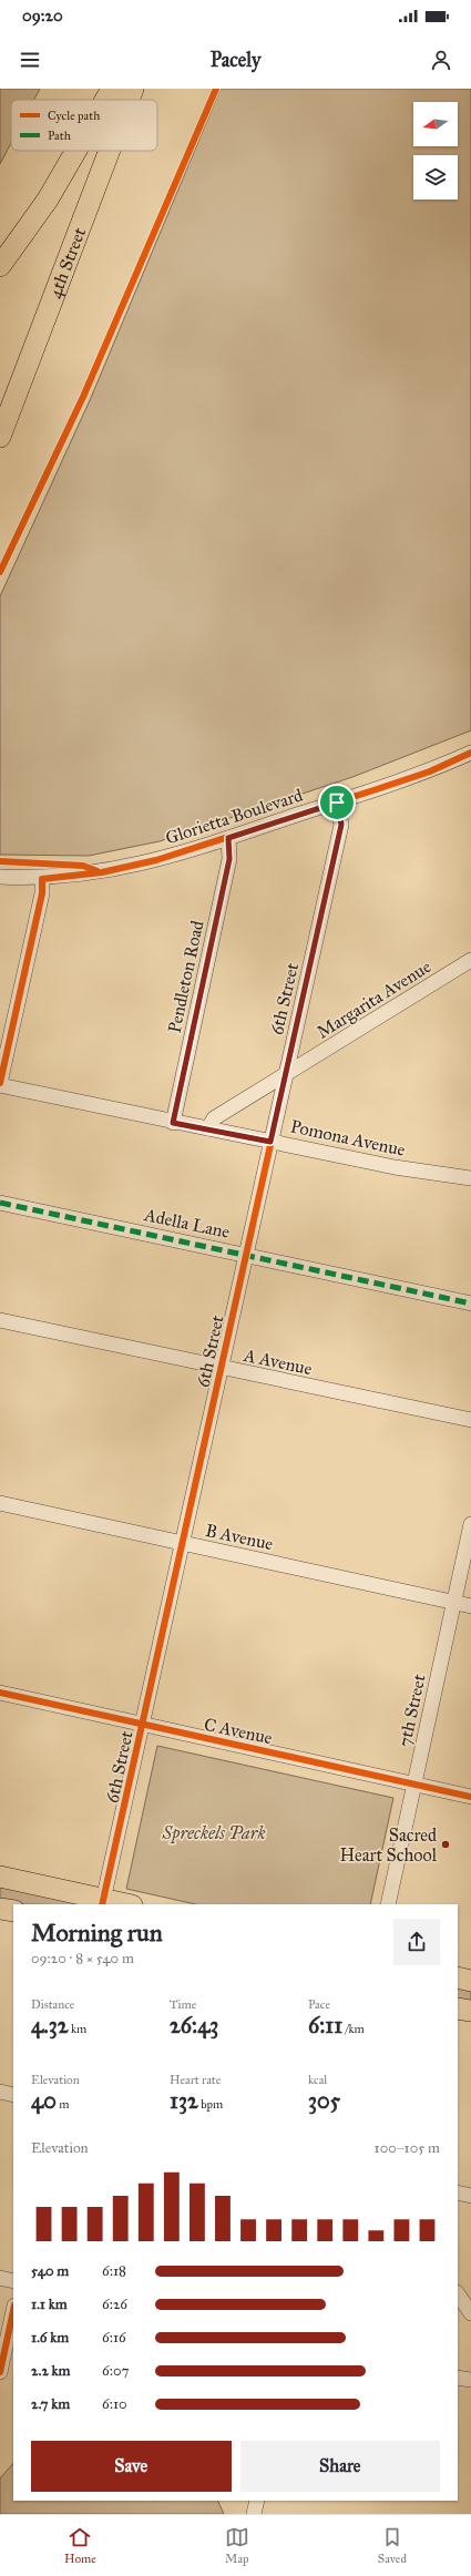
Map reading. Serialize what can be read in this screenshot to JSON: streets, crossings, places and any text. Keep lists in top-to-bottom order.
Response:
{
  "streets": {
    "highway": ["4th Street"],
    "street": [
      "Glorietta Boulevard",
      "Pendleton Road",
      "6th Street",
      "Margarita Avenue",
      "Pomona Avenue",
      "Adella Lane",
      "A Avenue",
      "B Avenue",
      "7th Street",
      "C Avenue"
    ]
  },
  "crossings": [
    ["Glorietta Boulevard", "Pendleton Road"],
    ["Glorietta Boulevard", "6th Street"],
    ["Pendleton Road", "Pomona Avenue"],
    ["6th Street", "Margarita Avenue"],
    ["6th Street", "Pomona Avenue"],
    ["6th Street", "Adella Lane"],
    ["6th Street", "A Avenue"],
    ["6th Street", "B Avenue"],
    ["6th Street", "C Avenue"],
    ["Margarita Avenue", "Pomona Avenue"],
    ["B Avenue", "7th Street"],
    ["7th Street", "C Avenue"]
  ],
  "parks": ["Spreckels Park"],
  "places": ["Sacred Heart School"],
  "legend": ["Cycle path", "Path"],
  "north": "left",
  "page": {
    "status": "09:20",
    "header": "Pacely",
    "heading": ["Morning run", "09:20 · 8 × 540 m"],
    "stats": [
      ["Distance", "4.32 km"],
      ["Time", "26:43"],
      ["Pace", "6:11 /km"],
      ["Elevation", "40 m"],
      ["Heart rate", "132 bpm"],
      ["kcal", "305"]
    ],
    "chart": ["Elevation", "100–105 m"],
    "list": [
      {
        "name": "540 m",
        "note": "6:18"
      },
      {
        "name": "1.1 km",
        "note": "6:26"
      },
      {
        "name": "1.6 km",
        "note": "6:16"
      },
      {
        "name": "2.2 km",
        "note": "6:07"
      },
      {
        "name": "2.7 km",
        "note": "6:10"
      }
    ],
    "buttons": ["Save", "Share"],
    "tabs": ["Home", "Map", "Saved"]
  }
}
